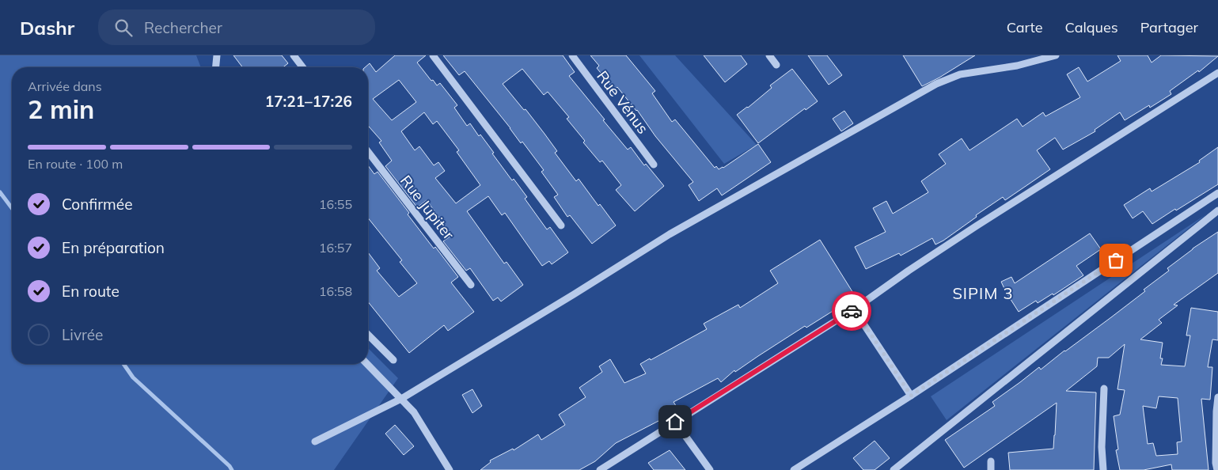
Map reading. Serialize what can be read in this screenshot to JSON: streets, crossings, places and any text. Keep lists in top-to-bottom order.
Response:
{
  "streets": {
    "street": ["Rue Vénus", "Rue Jupiter"]
  },
  "districts": ["SIPIM 3"],
  "page": {
    "header": "Dashr",
    "search": "Rechercher",
    "nav": ["Carte", "Calques", "Partager"],
    "heading": ["2 min", "Arrivée dans", "17:21–17:26"],
    "bar": "En route · 100 m",
    "list": [
      ["Confirmée", "16:55"],
      ["En préparation", "16:57"],
      ["En route", "16:58"],
      "Livrée"
    ]
  }
}
